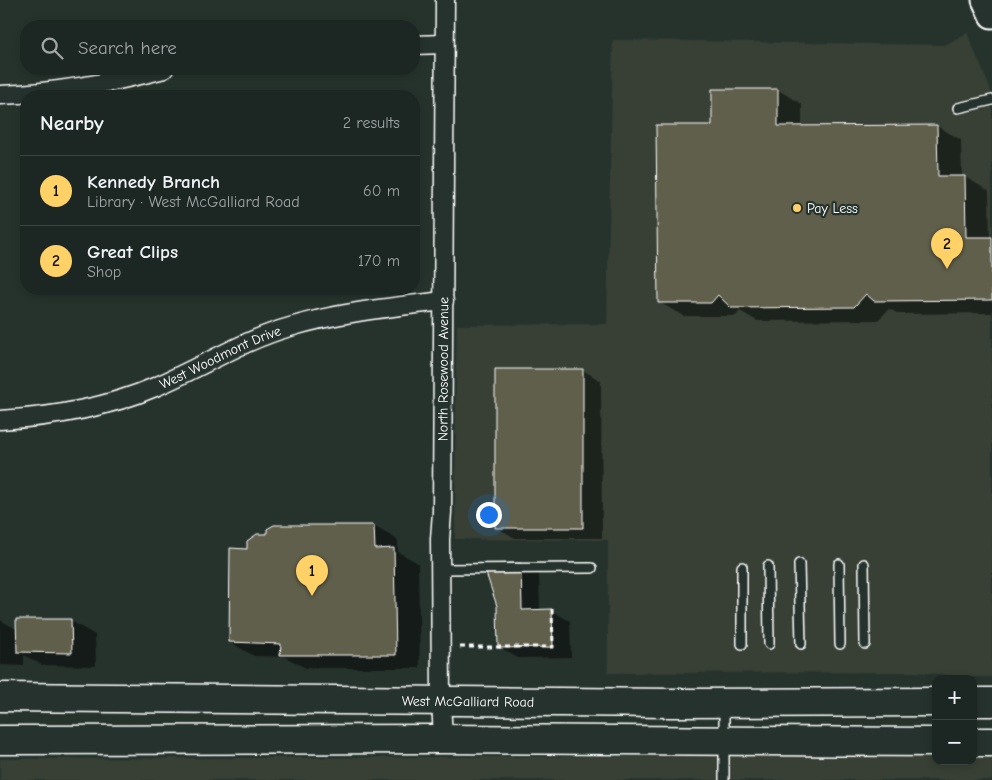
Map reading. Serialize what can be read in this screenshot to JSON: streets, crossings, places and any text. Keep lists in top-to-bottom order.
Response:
{
  "streets": {
    "main road": ["West McGalliard Road"],
    "street": ["West Woodmont Drive", "North Rosewood Avenue"]
  },
  "crossings": [
    ["West Woodmont Drive", "North Rosewood Avenue"],
    ["North Rosewood Avenue", "West McGalliard Road"]
  ],
  "places": ["Pay Less"],
  "page": {
    "search": "Search here",
    "heading": ["Nearby", "2 results"],
    "list": [
      {
        "mark": "1",
        "name": "Kennedy Branch",
        "note": "Library · West McGalliard Road",
        "value": "60 m"
      },
      {
        "mark": "2",
        "name": "Great Clips",
        "note": "Shop",
        "value": "170 m"
      }
    ],
    "pins": ["2", "1"],
    "map_buttons": ["+", "−"]
  }
}
